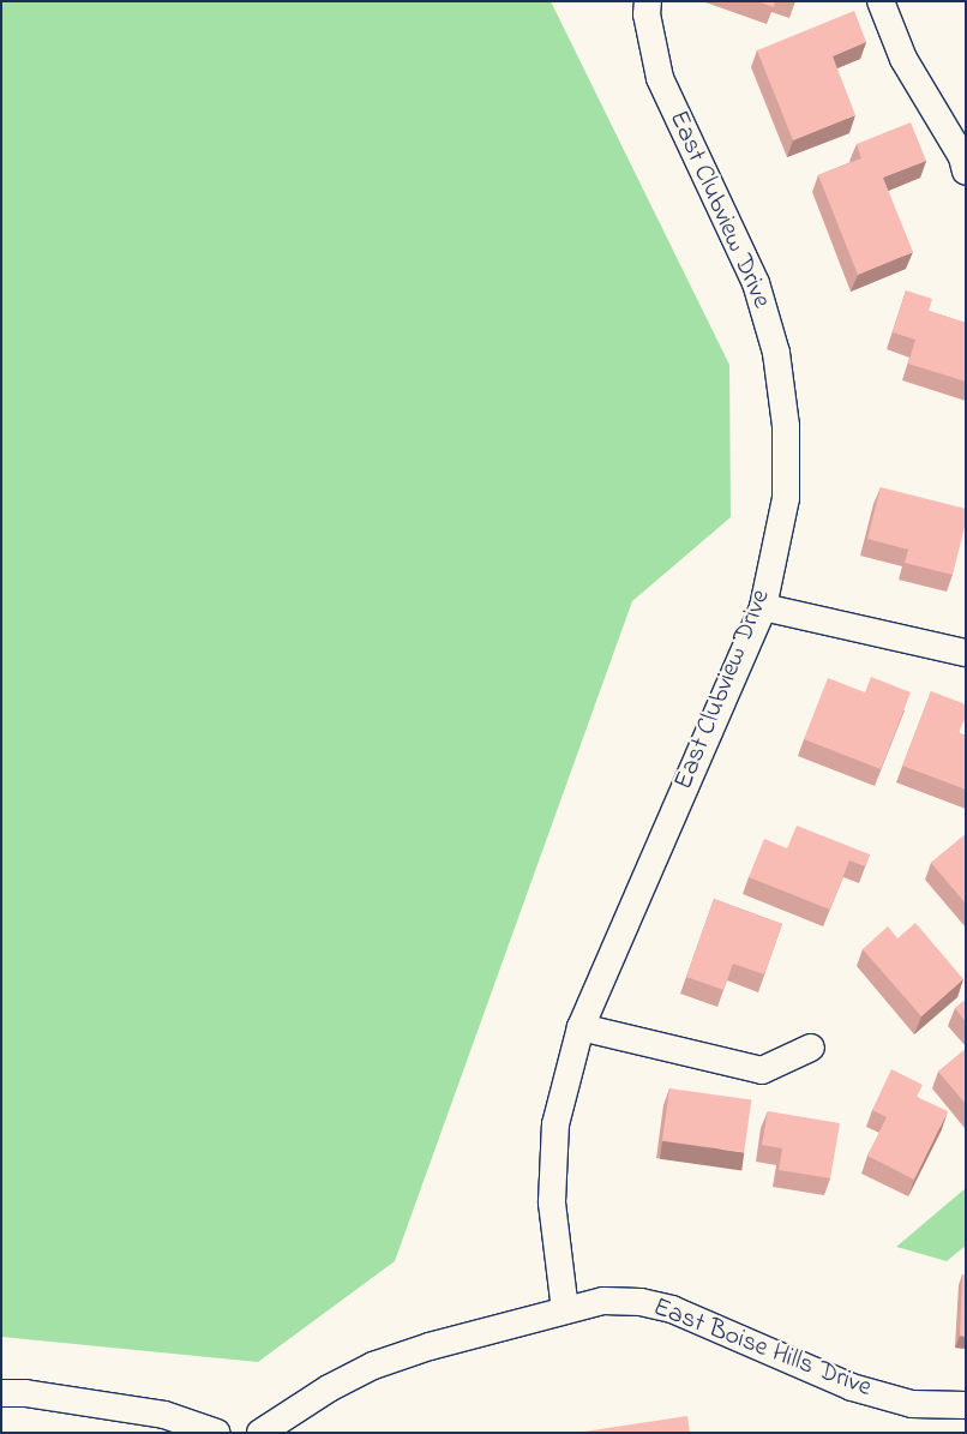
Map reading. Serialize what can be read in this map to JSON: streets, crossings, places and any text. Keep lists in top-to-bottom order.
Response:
{
  "streets": {
    "street": ["East Clubview Drive", "East Boise Hills Drive"]
  },
  "crossings": [
    ["East Clubview Drive", "East Boise Hills Drive"]
  ]
}
